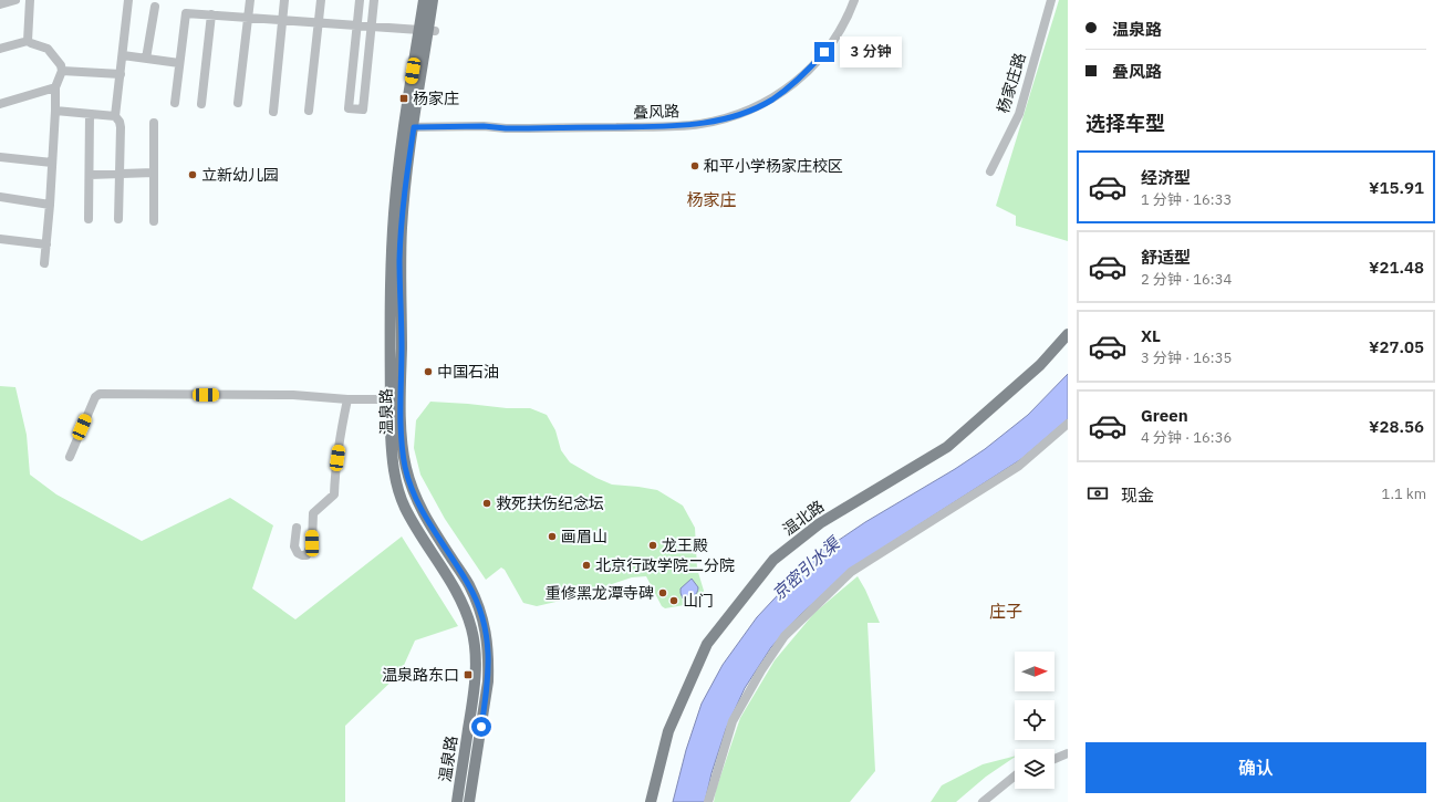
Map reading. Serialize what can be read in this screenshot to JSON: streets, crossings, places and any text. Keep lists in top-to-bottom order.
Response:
{
  "streets": {
    "main road": ["温泉路", "温北路"],
    "street": ["杨家庄路", "叠风路"]
  },
  "crossings": [
    ["叠风路", "温泉路"]
  ],
  "districts": ["杨家庄", "庄子"],
  "water": ["京密引水渠"],
  "places": {
    "transit": ["杨家庄", "温泉路东口"],
    "other": [
      "和平小学杨家庄校区",
      "立新幼儿园",
      "中国石油",
      "救死扶伤纪念坛",
      "画眉山",
      "龙王殿",
      "北京行政学院二分院",
      "重修黑龙潭寺碑",
      "山门"
    ]
  },
  "north": "right",
  "page": {
    "banner": ["温泉路", "叠风路"],
    "bubble": "3 分钟",
    "heading": "选择车型",
    "list": [
      {
        "name": "经济型",
        "note": "1 分钟 · 16:33",
        "value": "¥15.91"
      },
      {
        "name": "舒适型",
        "note": "2 分钟 · 16:34",
        "value": "¥21.48"
      },
      {
        "name": "XL",
        "note": "3 分钟 · 16:35",
        "value": "¥27.05"
      },
      {
        "name": "Green",
        "note": "4 分钟 · 16:36",
        "value": "¥28.56"
      }
    ],
    "pay": ["现金", "1.1 km"],
    "buttons": "确认"
  }
}
